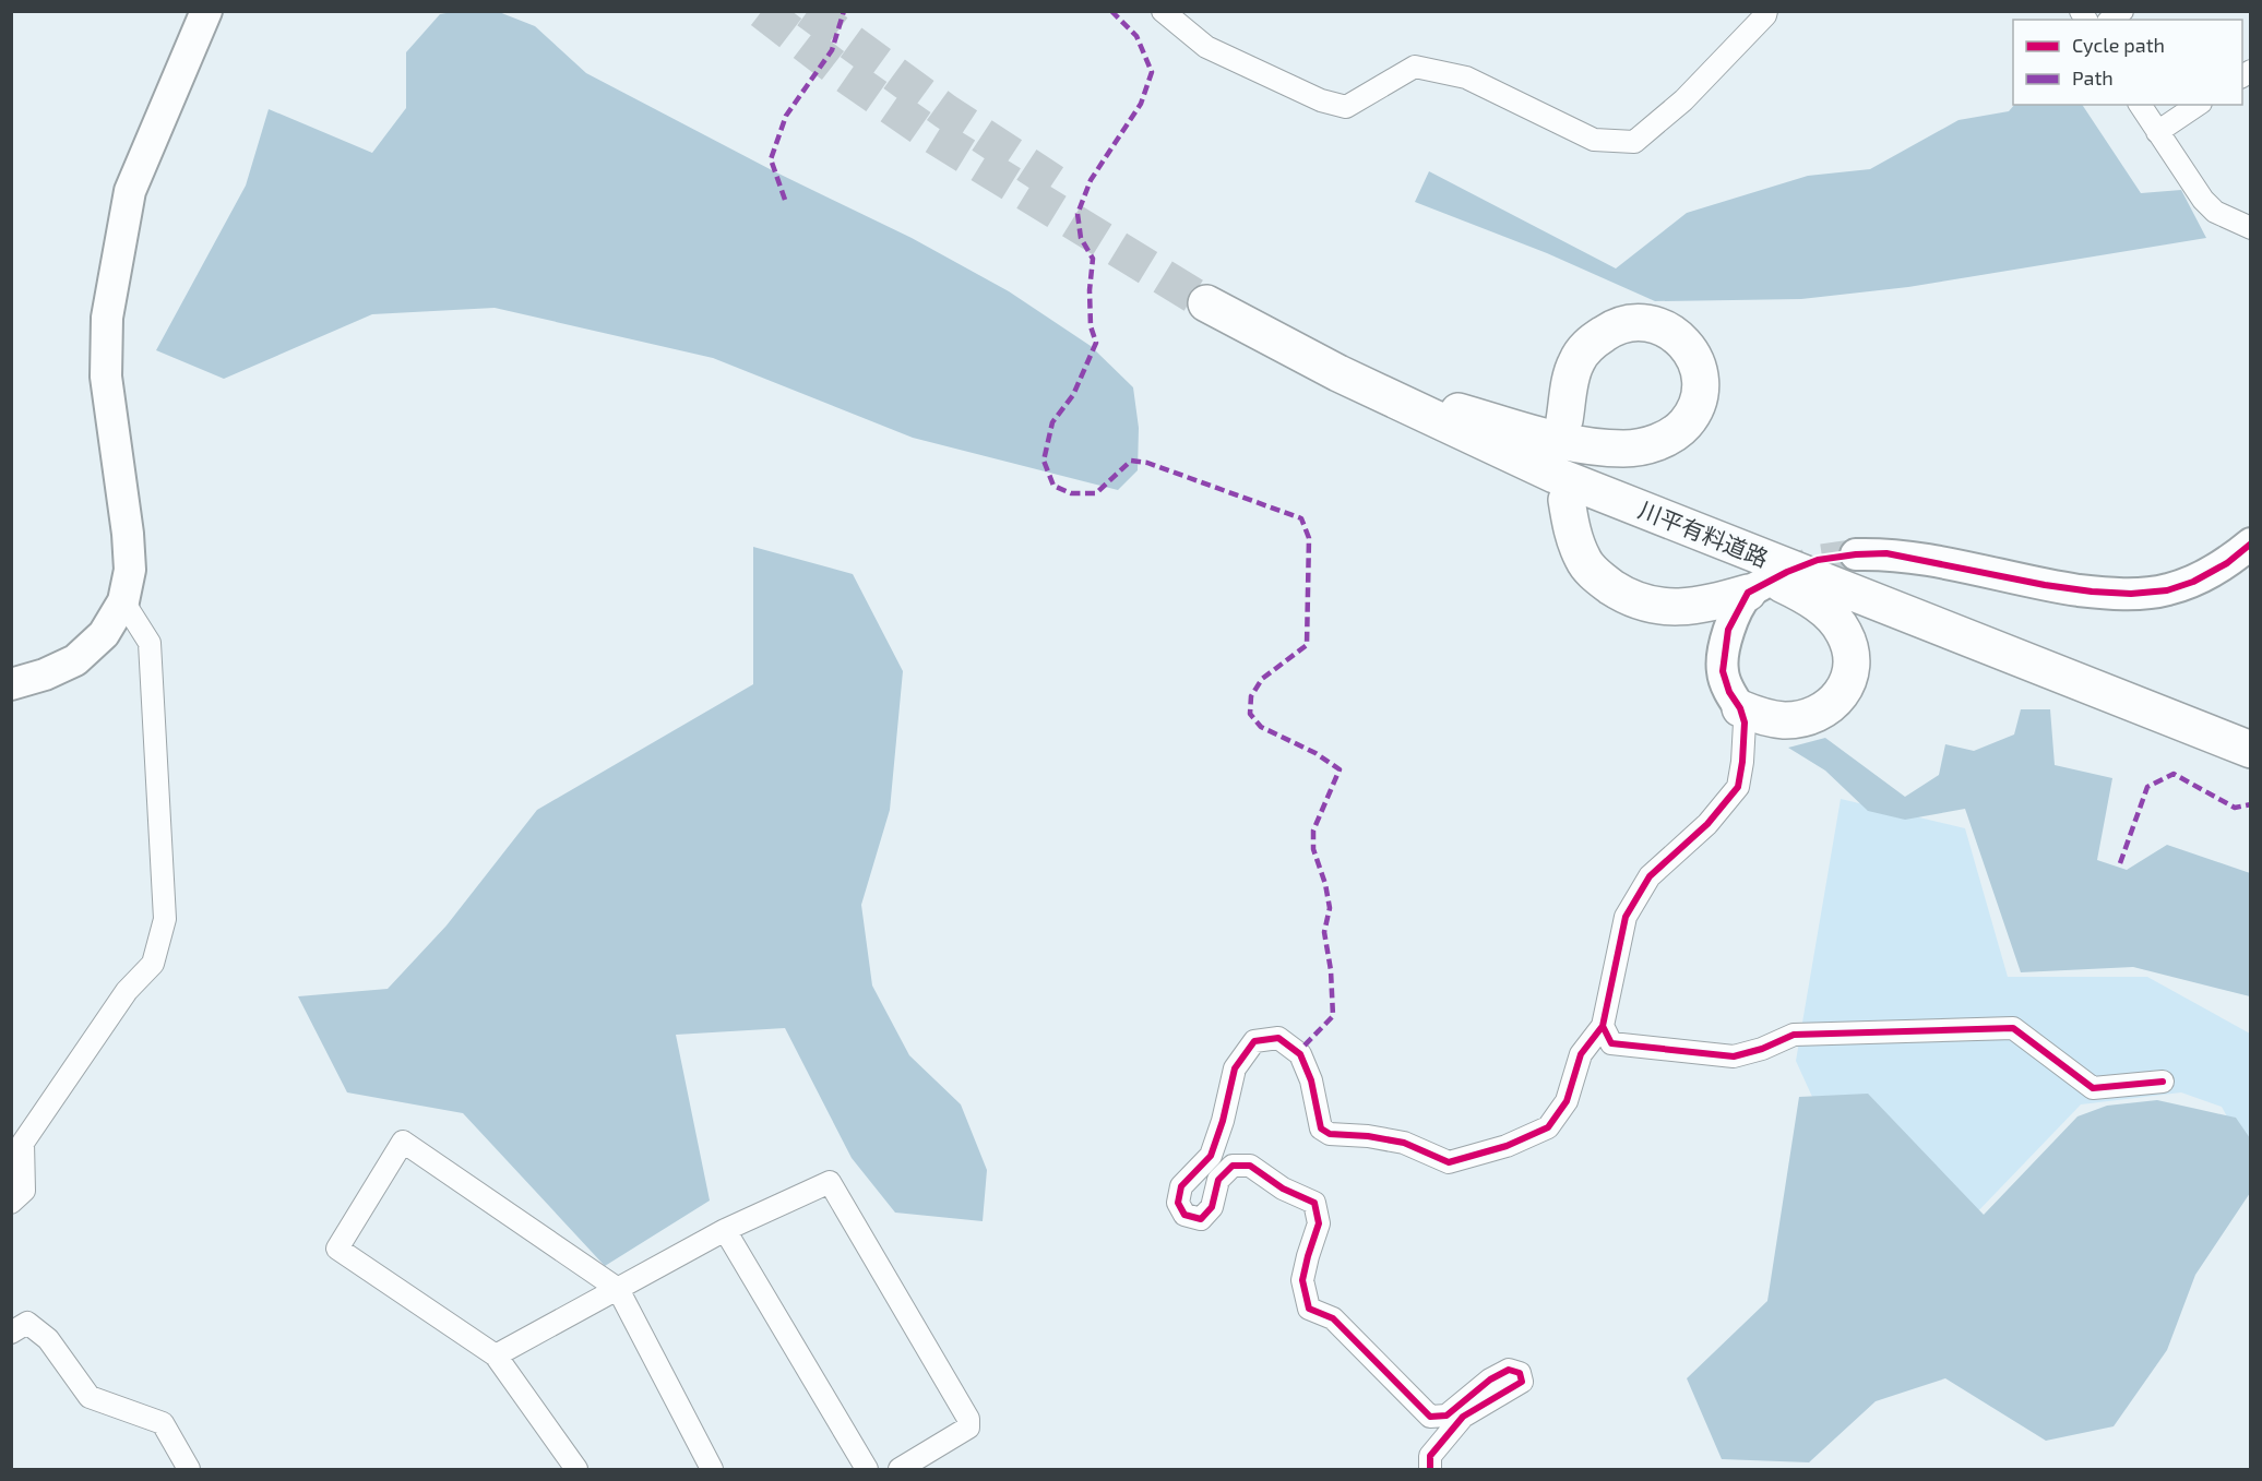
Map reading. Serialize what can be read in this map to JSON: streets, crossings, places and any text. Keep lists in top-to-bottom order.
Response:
{
  "streets": {
    "highway": ["川平有料道路"]
  },
  "legend": ["Cycle path", "Path"]
}
